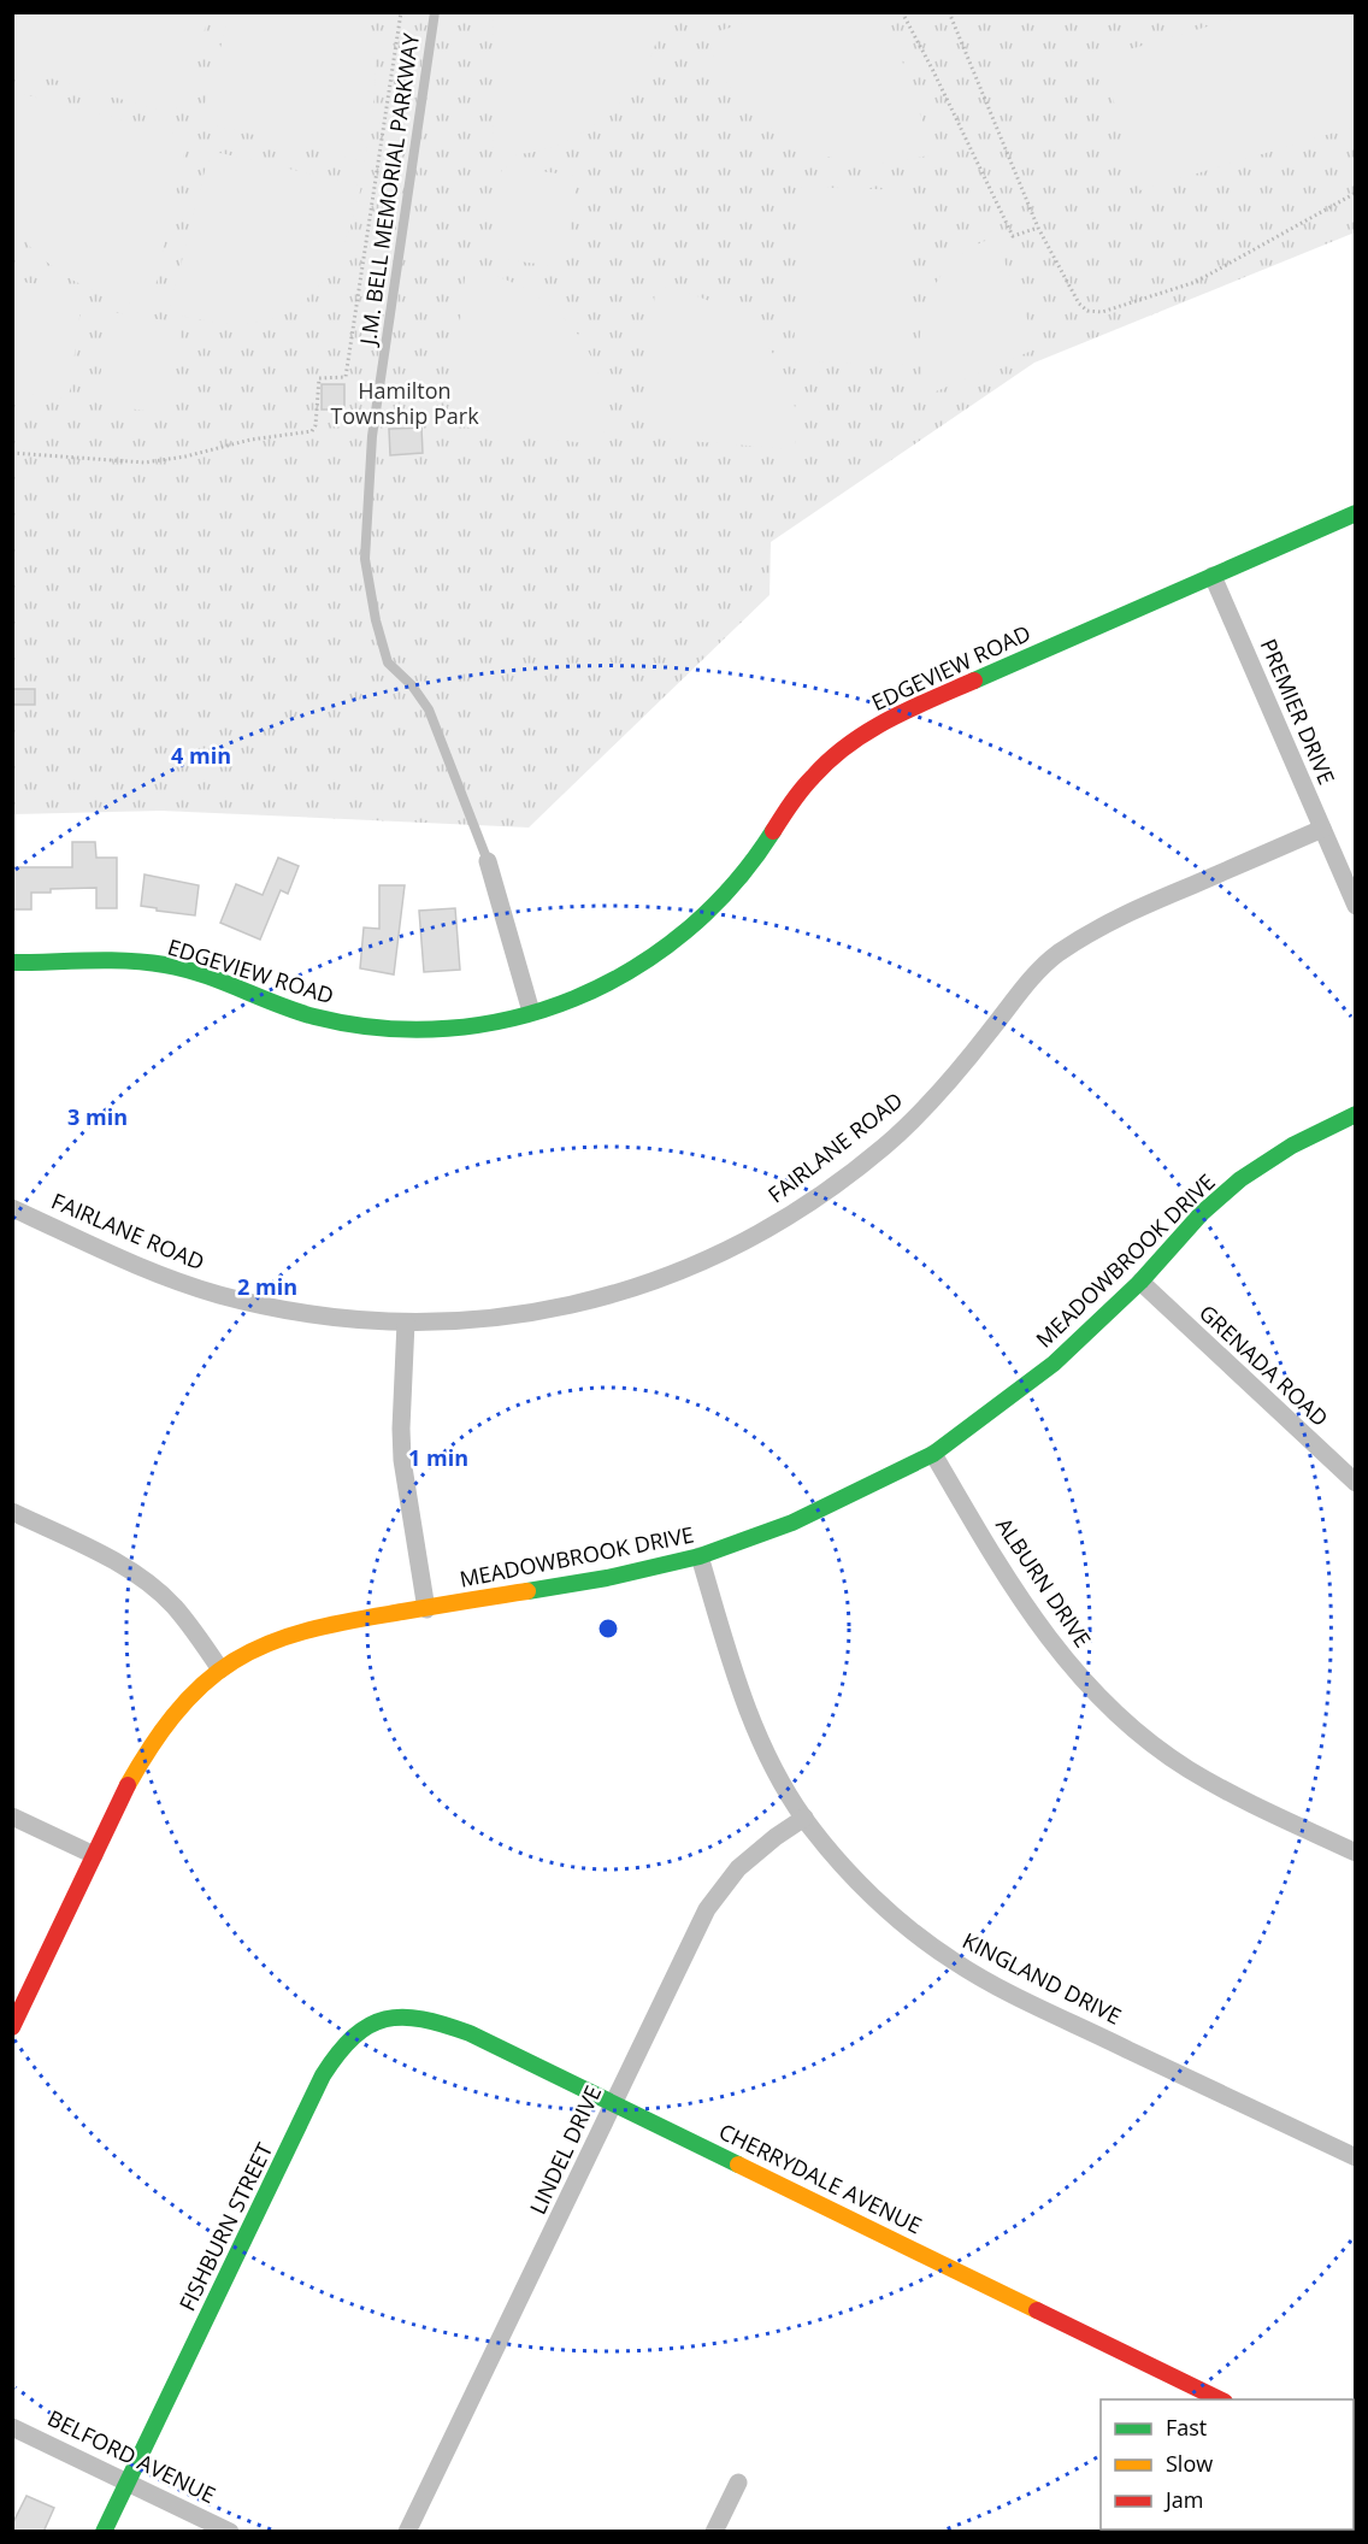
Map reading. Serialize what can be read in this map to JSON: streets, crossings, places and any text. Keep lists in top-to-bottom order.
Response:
{
  "streets": {
    "street": [
      "EDGEVIEW ROAD",
      "PREMIER DRIVE",
      "FAIRLANE ROAD",
      "MEADOWBROOK DRIVE",
      "GRENADA ROAD",
      "ALBURN DRIVE",
      "KINGLAND DRIVE",
      "LINDEL DRIVE",
      "CHERRYDALE AVENUE",
      "FISHBURN STREET",
      "BELFORD AVENUE"
    ],
    "lane": ["J.M. BELL MEMORIAL PARKWAY"]
  },
  "crossings": [
    ["EDGEVIEW ROAD", "PREMIER DRIVE"],
    ["PREMIER DRIVE", "FAIRLANE ROAD"],
    ["MEADOWBROOK DRIVE", "GRENADA ROAD"],
    ["MEADOWBROOK DRIVE", "ALBURN DRIVE"],
    ["MEADOWBROOK DRIVE", "KINGLAND DRIVE"],
    ["KINGLAND DRIVE", "LINDEL DRIVE"],
    ["LINDEL DRIVE", "CHERRYDALE AVENUE"],
    ["CHERRYDALE AVENUE", "FISHBURN STREET"],
    ["FISHBURN STREET", "BELFORD AVENUE"]
  ],
  "parks": ["Hamilton Township Park"],
  "legend": ["Fast", "Slow", "Jam"],
  "rings": [
    "4 min",
    "3 min",
    "2 min",
    "1 min"
  ]
}
